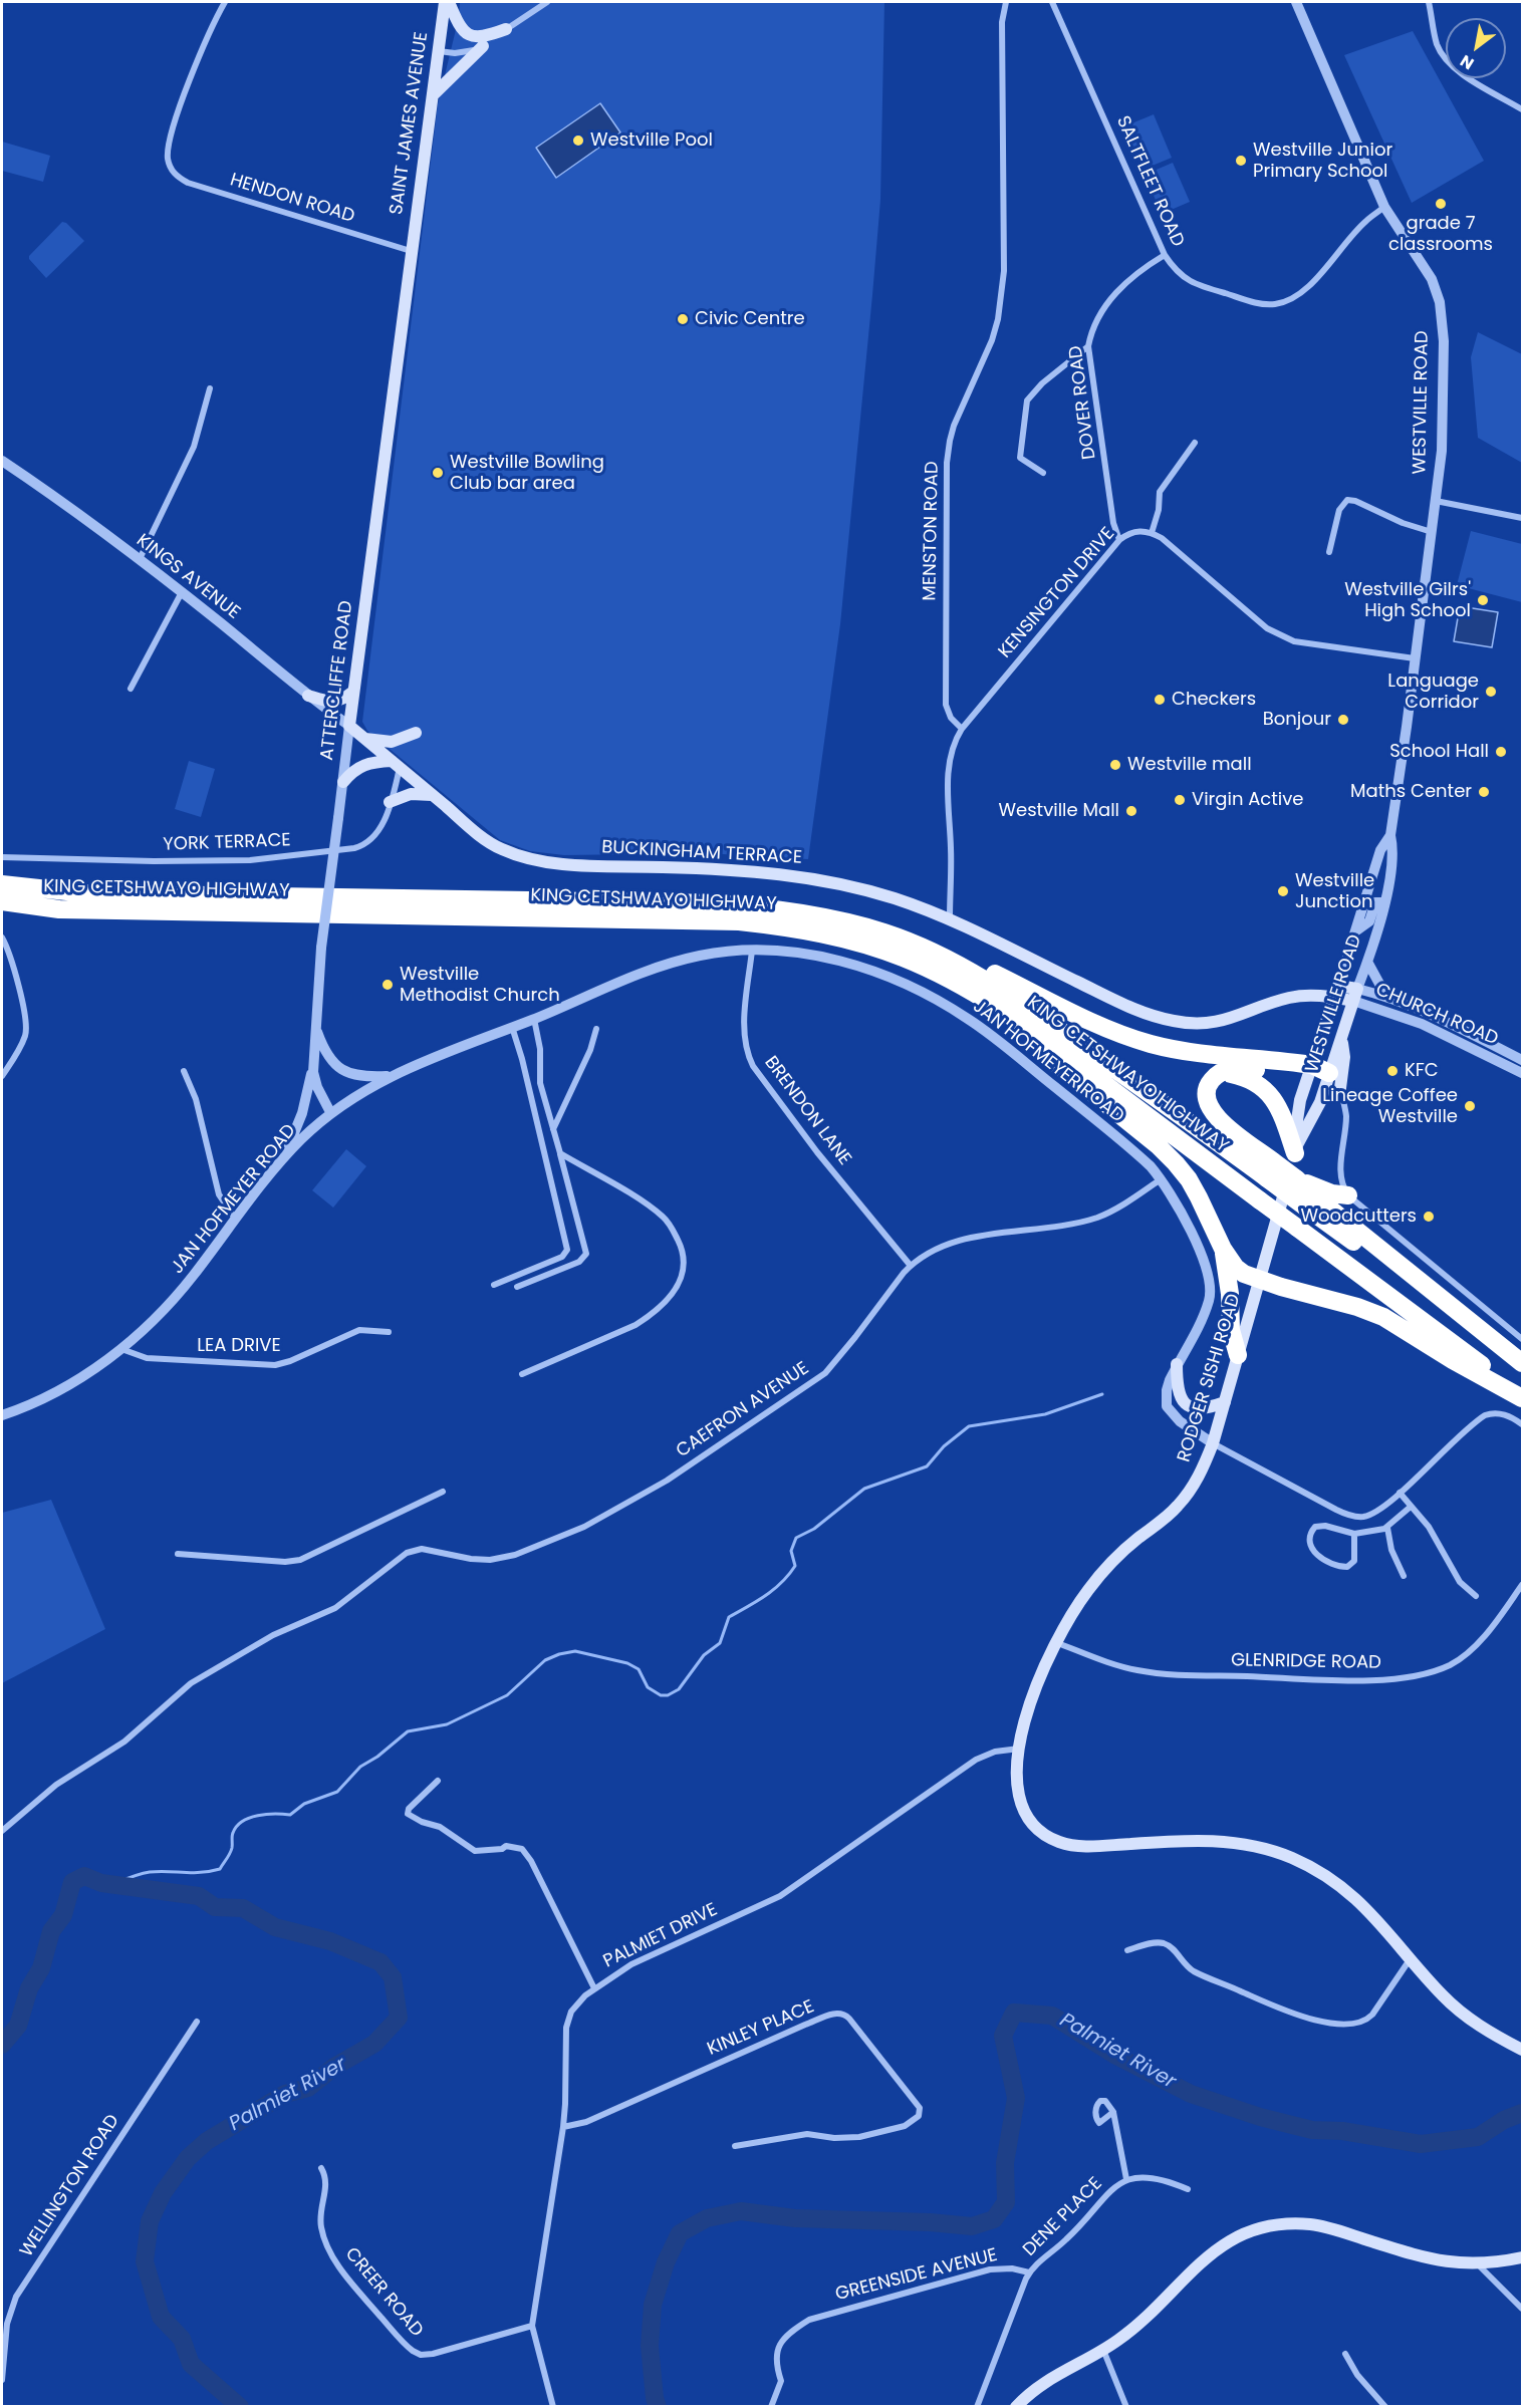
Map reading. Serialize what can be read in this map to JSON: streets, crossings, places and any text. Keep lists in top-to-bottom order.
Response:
{
  "streets": {
    "highway": ["KING CETSHWAYO HIGHWAY"],
    "main road": [
      "SAINT JAMES AVENUE",
      "WESTVILLE ROAD",
      "ATTERCLIFFE ROAD",
      "BUCKINGHAM TERRACE",
      "CHURCH ROAD",
      "RODGER SISHI ROAD"
    ],
    "street": [
      "SALTFLEET ROAD",
      "HENDON ROAD",
      "DOVER ROAD",
      "MENSTON ROAD",
      "KINGS AVENUE",
      "KENSINGTON DRIVE",
      "YORK TERRACE",
      "JAN HOFMEYER ROAD",
      "BRENDON LANE",
      "LEA DRIVE",
      "CAEFRON AVENUE",
      "GLENRIDGE ROAD",
      "PALMIET DRIVE",
      "KINLEY PLACE",
      "WELLINGTON ROAD",
      "DENE PLACE",
      "GREENSIDE AVENUE",
      "CREER ROAD"
    ]
  },
  "crossings": [
    ["SAINT JAMES AVENUE", "HENDON ROAD"],
    ["SAINT JAMES AVENUE", "ATTERCLIFFE ROAD"],
    ["SALTFLEET ROAD", "DOVER ROAD"],
    ["SALTFLEET ROAD", "WESTVILLE ROAD"],
    ["HENDON ROAD", "ATTERCLIFFE ROAD"],
    ["DOVER ROAD", "KENSINGTON DRIVE"],
    ["WESTVILLE ROAD", "BUCKINGHAM TERRACE"],
    ["WESTVILLE ROAD", "CHURCH ROAD"],
    ["WESTVILLE ROAD", "RODGER SISHI ROAD"],
    ["MENSTON ROAD", "KENSINGTON DRIVE"],
    ["KINGS AVENUE", "ATTERCLIFFE ROAD"],
    ["KINGS AVENUE", "BUCKINGHAM TERRACE"],
    ["ATTERCLIFFE ROAD", "BUCKINGHAM TERRACE"],
    ["ATTERCLIFFE ROAD", "JAN HOFMEYER ROAD"],
    ["YORK TERRACE", "BUCKINGHAM TERRACE"],
    ["BUCKINGHAM TERRACE", "CHURCH ROAD"],
    ["JAN HOFMEYER ROAD", "BRENDON LANE"],
    ["JAN HOFMEYER ROAD", "LEA DRIVE"],
    ["JAN HOFMEYER ROAD", "RODGER SISHI ROAD"],
    ["JAN HOFMEYER ROAD", "CAEFRON AVENUE"],
    ["BRENDON LANE", "CAEFRON AVENUE"],
    ["RODGER SISHI ROAD", "GLENRIDGE ROAD"],
    ["RODGER SISHI ROAD", "PALMIET DRIVE"],
    ["PALMIET DRIVE", "KINLEY PLACE"],
    ["PALMIET DRIVE", "CREER ROAD"],
    ["DENE PLACE", "GREENSIDE AVENUE"]
  ],
  "water": ["Palmiet River"],
  "places": [
    "Westville Pool",
    "Westville Junior Primary School",
    "grade 7 classrooms",
    "Civic Centre",
    "Westville Bowling Club bar area",
    "Westville Gilrs' High School",
    "Language Corridor",
    "Checkers",
    "Bonjour",
    "School Hall",
    "Westville mall",
    "Maths Center",
    "Virgin Active",
    "Westville Mall",
    "Westville Junction",
    "Westville Methodist Church",
    "KFC",
    "Lineage Coffee Westville",
    "Woodcutters"
  ],
  "north": "bottom left"
}
